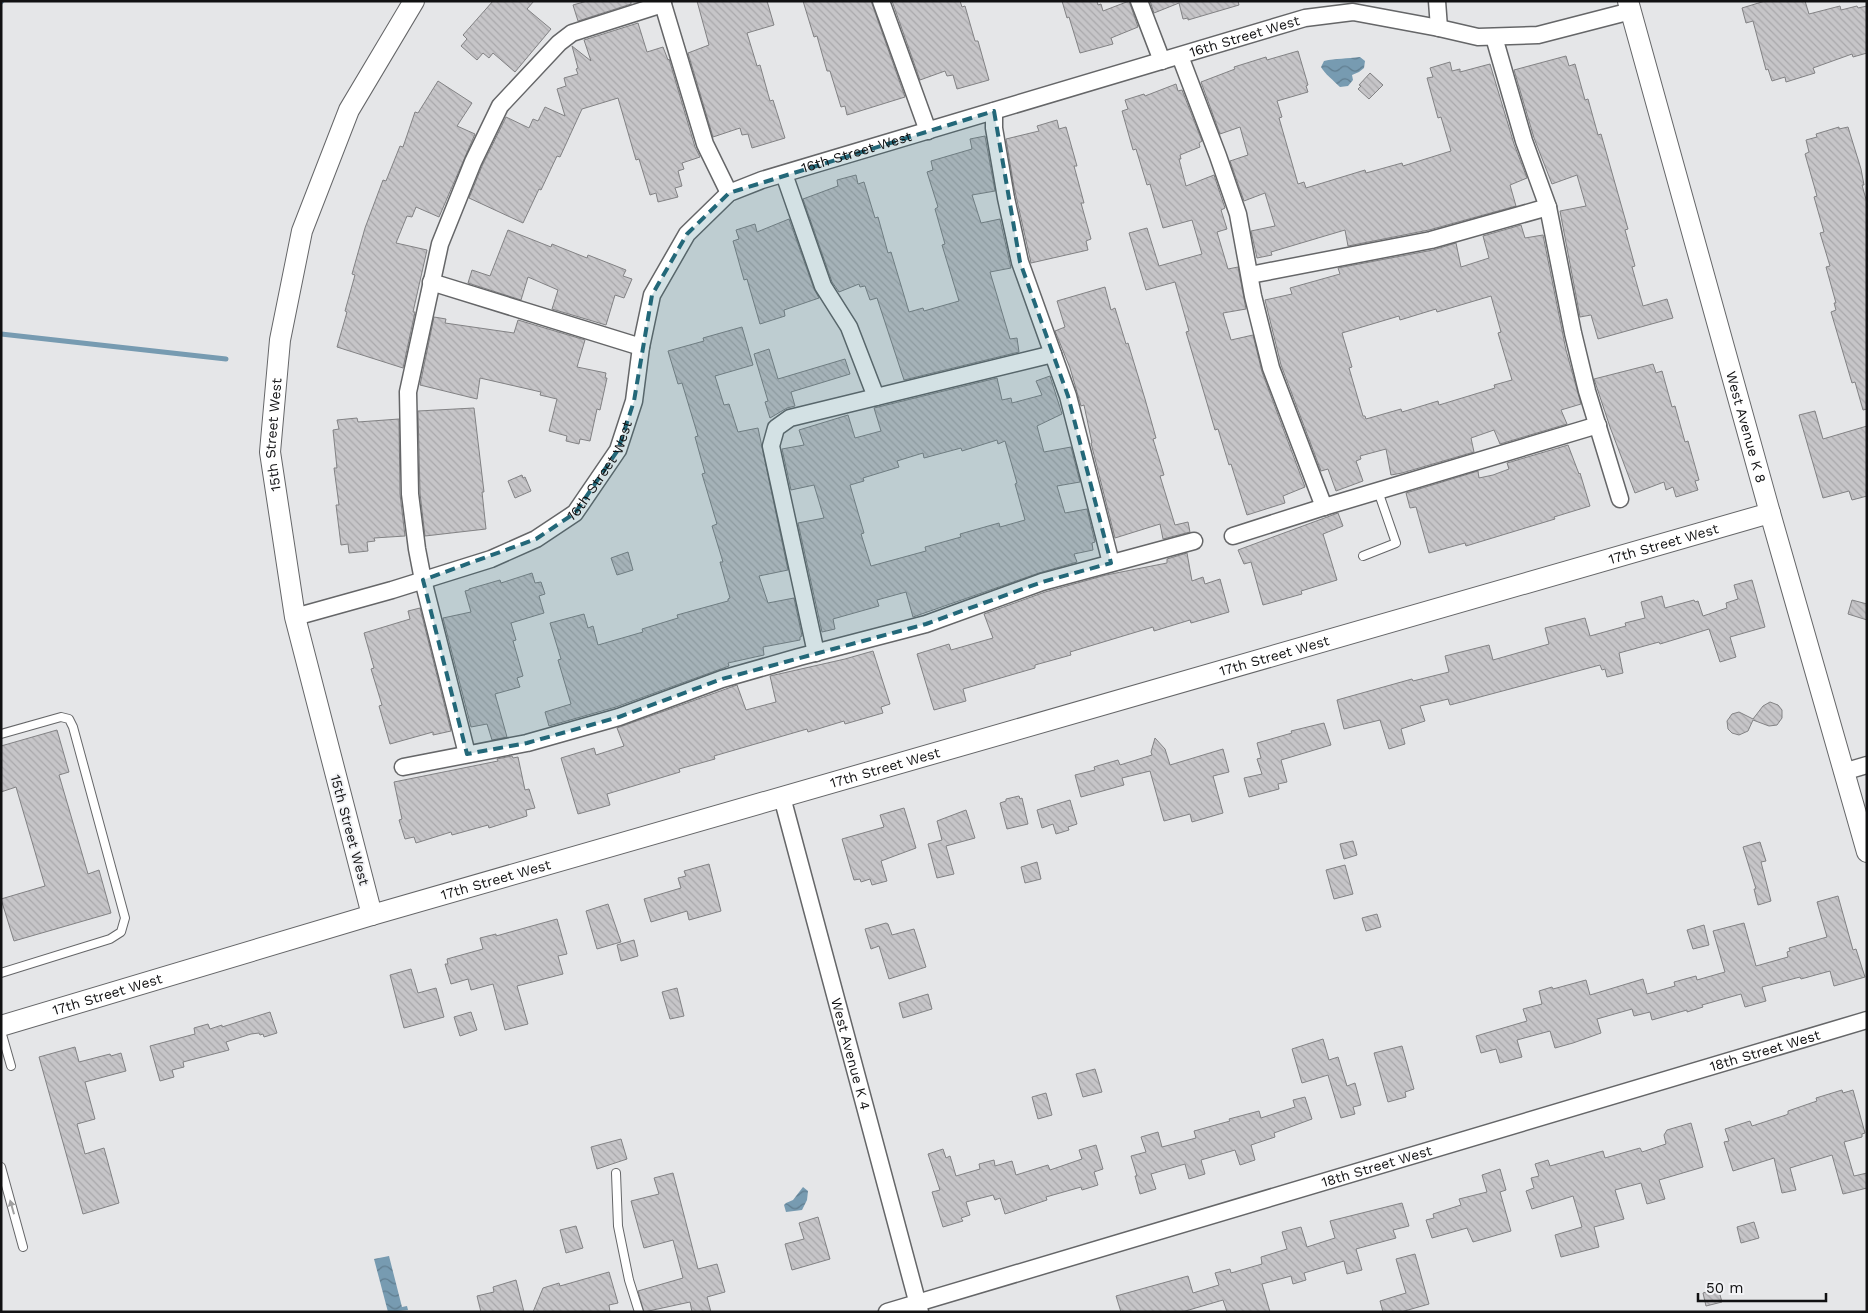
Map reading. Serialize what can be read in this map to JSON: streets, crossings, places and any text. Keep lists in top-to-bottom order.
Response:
{
  "streets": {
    "street": [
      "16th Street West",
      "West Avenue K 8",
      "15th Street West",
      "17th Street West",
      "18th Street West",
      "West Avenue K 4"
    ]
  },
  "crossings": [
    ["16th Street West", "West Avenue K 8"],
    ["16th Street West", "15th Street West"],
    ["West Avenue K 8", "17th Street West"],
    ["15th Street West", "17th Street West"],
    ["17th Street West", "West Avenue K 4"],
    ["18th Street West", "West Avenue K 4"]
  ],
  "scale_bar": "50 m"
}
